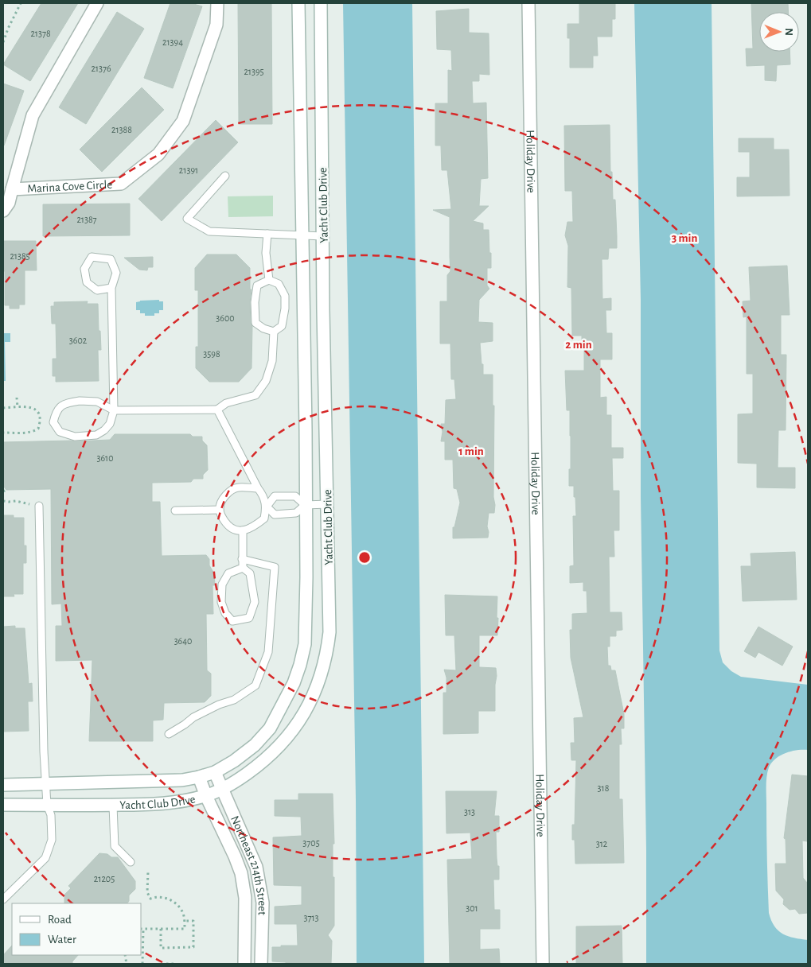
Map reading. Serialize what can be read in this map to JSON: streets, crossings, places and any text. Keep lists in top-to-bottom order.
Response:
{
  "streets": {
    "street": [
      "Holiday Drive",
      "Marina Cove Circle",
      "Yacht Club Drive",
      "Northeast 214th Street"
    ]
  },
  "crossings": [
    ["Yacht Club Drive", "Northeast 214th Street"]
  ],
  "house_numbers": [
    "21378",
    "21394",
    "21376",
    "21395",
    "21388",
    "21391",
    "21387",
    "21385",
    "3600",
    "3602",
    "3598",
    "3610",
    "3640",
    "318",
    "313",
    "3705",
    "312",
    "21205",
    "301",
    "3713"
  ],
  "legend": ["Road", "Water"],
  "north": "right",
  "rings": ["3 min", "2 min", "1 min"]
}
